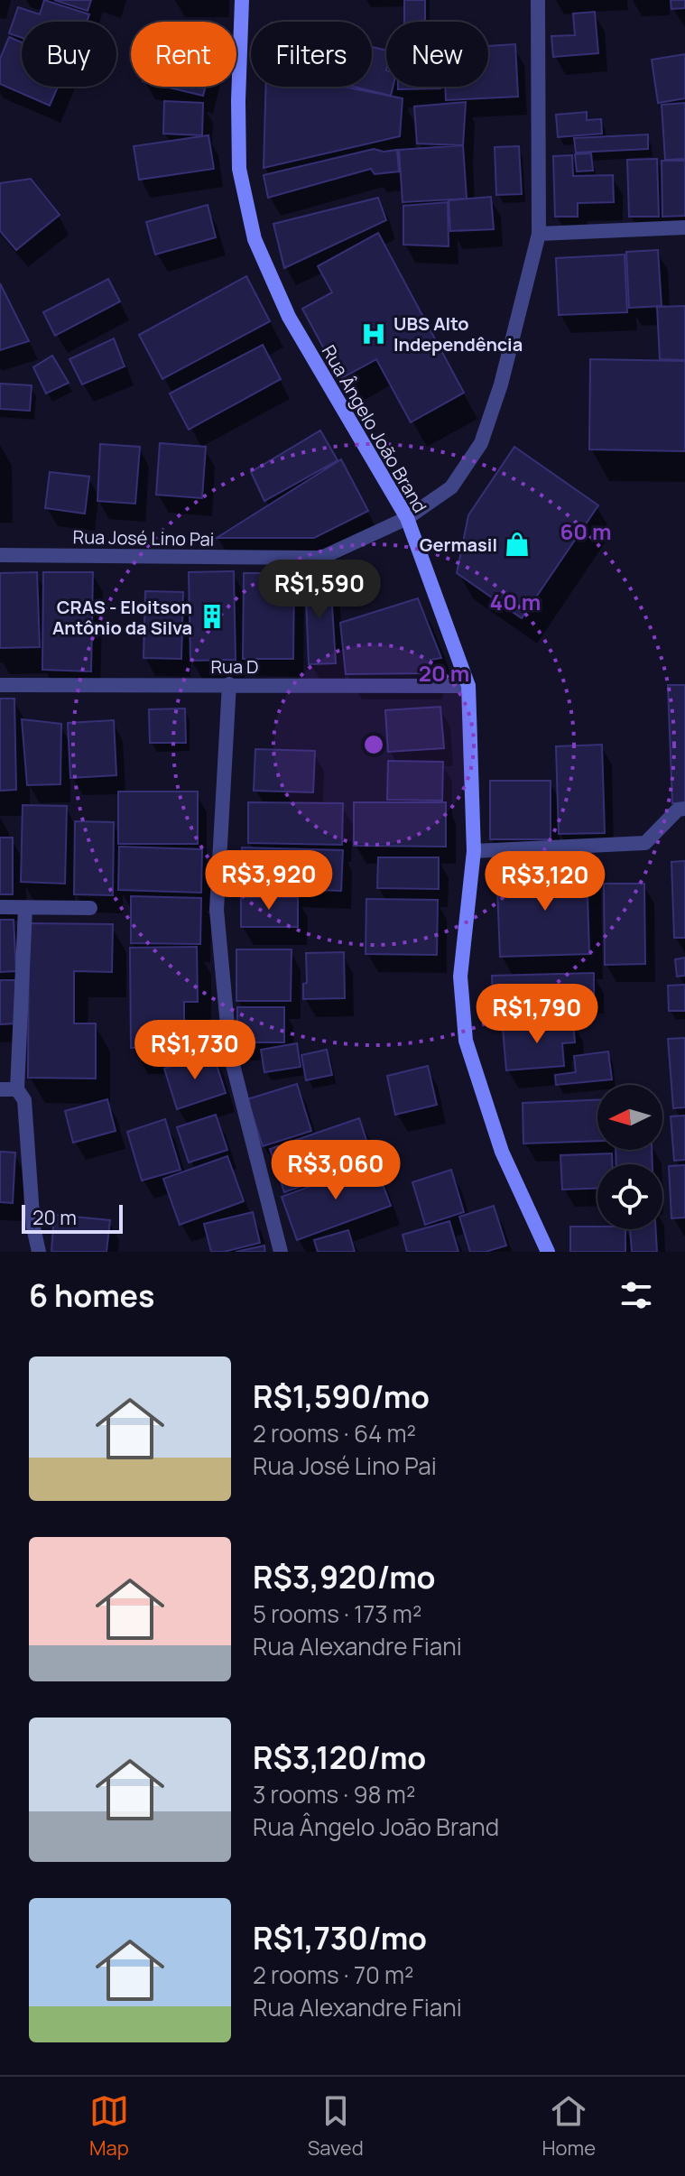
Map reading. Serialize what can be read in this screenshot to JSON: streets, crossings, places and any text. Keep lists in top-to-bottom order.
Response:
{
  "streets": {
    "street": ["Rua Ângelo João Brand", "Rua José Lino Pai", "Rua D"]
  },
  "crossings": [
    ["Rua Ângelo João Brand", "Rua José Lino Pai"],
    ["Rua Ângelo João Brand", "Rua D"]
  ],
  "places": {
    "hospital": ["UBS Alto Independência"],
    "shop": ["Germasil"],
    "building": ["CRAS - Eloitson Antônio da Silva"]
  },
  "scale_bar": "20 m",
  "north": "left",
  "page": {
    "chip": [
      "Buy",
      "Rent",
      "Filters",
      "New"
    ],
    "price": [
      "R$1,590",
      "R$3,920",
      "R$3,120",
      "R$1,790",
      "R$1,730",
      "R$3,060"
    ],
    "scale": "20 m",
    "heading": "6 homes",
    "list": [
      {
        "name": "R$1,590/mo",
        "note": "2 rooms · 64 m² · Rua José Lino Pai"
      },
      {
        "name": "R$3,920/mo",
        "note": "5 rooms · 173 m² · Rua Alexandre Fiani"
      },
      {
        "name": "R$3,120/mo",
        "note": "3 rooms · 98 m² · Rua Ângelo João Brand"
      },
      {
        "name": "R$1,730/mo",
        "note": "2 rooms · 70 m² · Rua Alexandre Fiani"
      }
    ],
    "tabs": ["Map", "Saved", "Home"]
  },
  "rings": ["60 m", "40 m", "20 m"]
}
